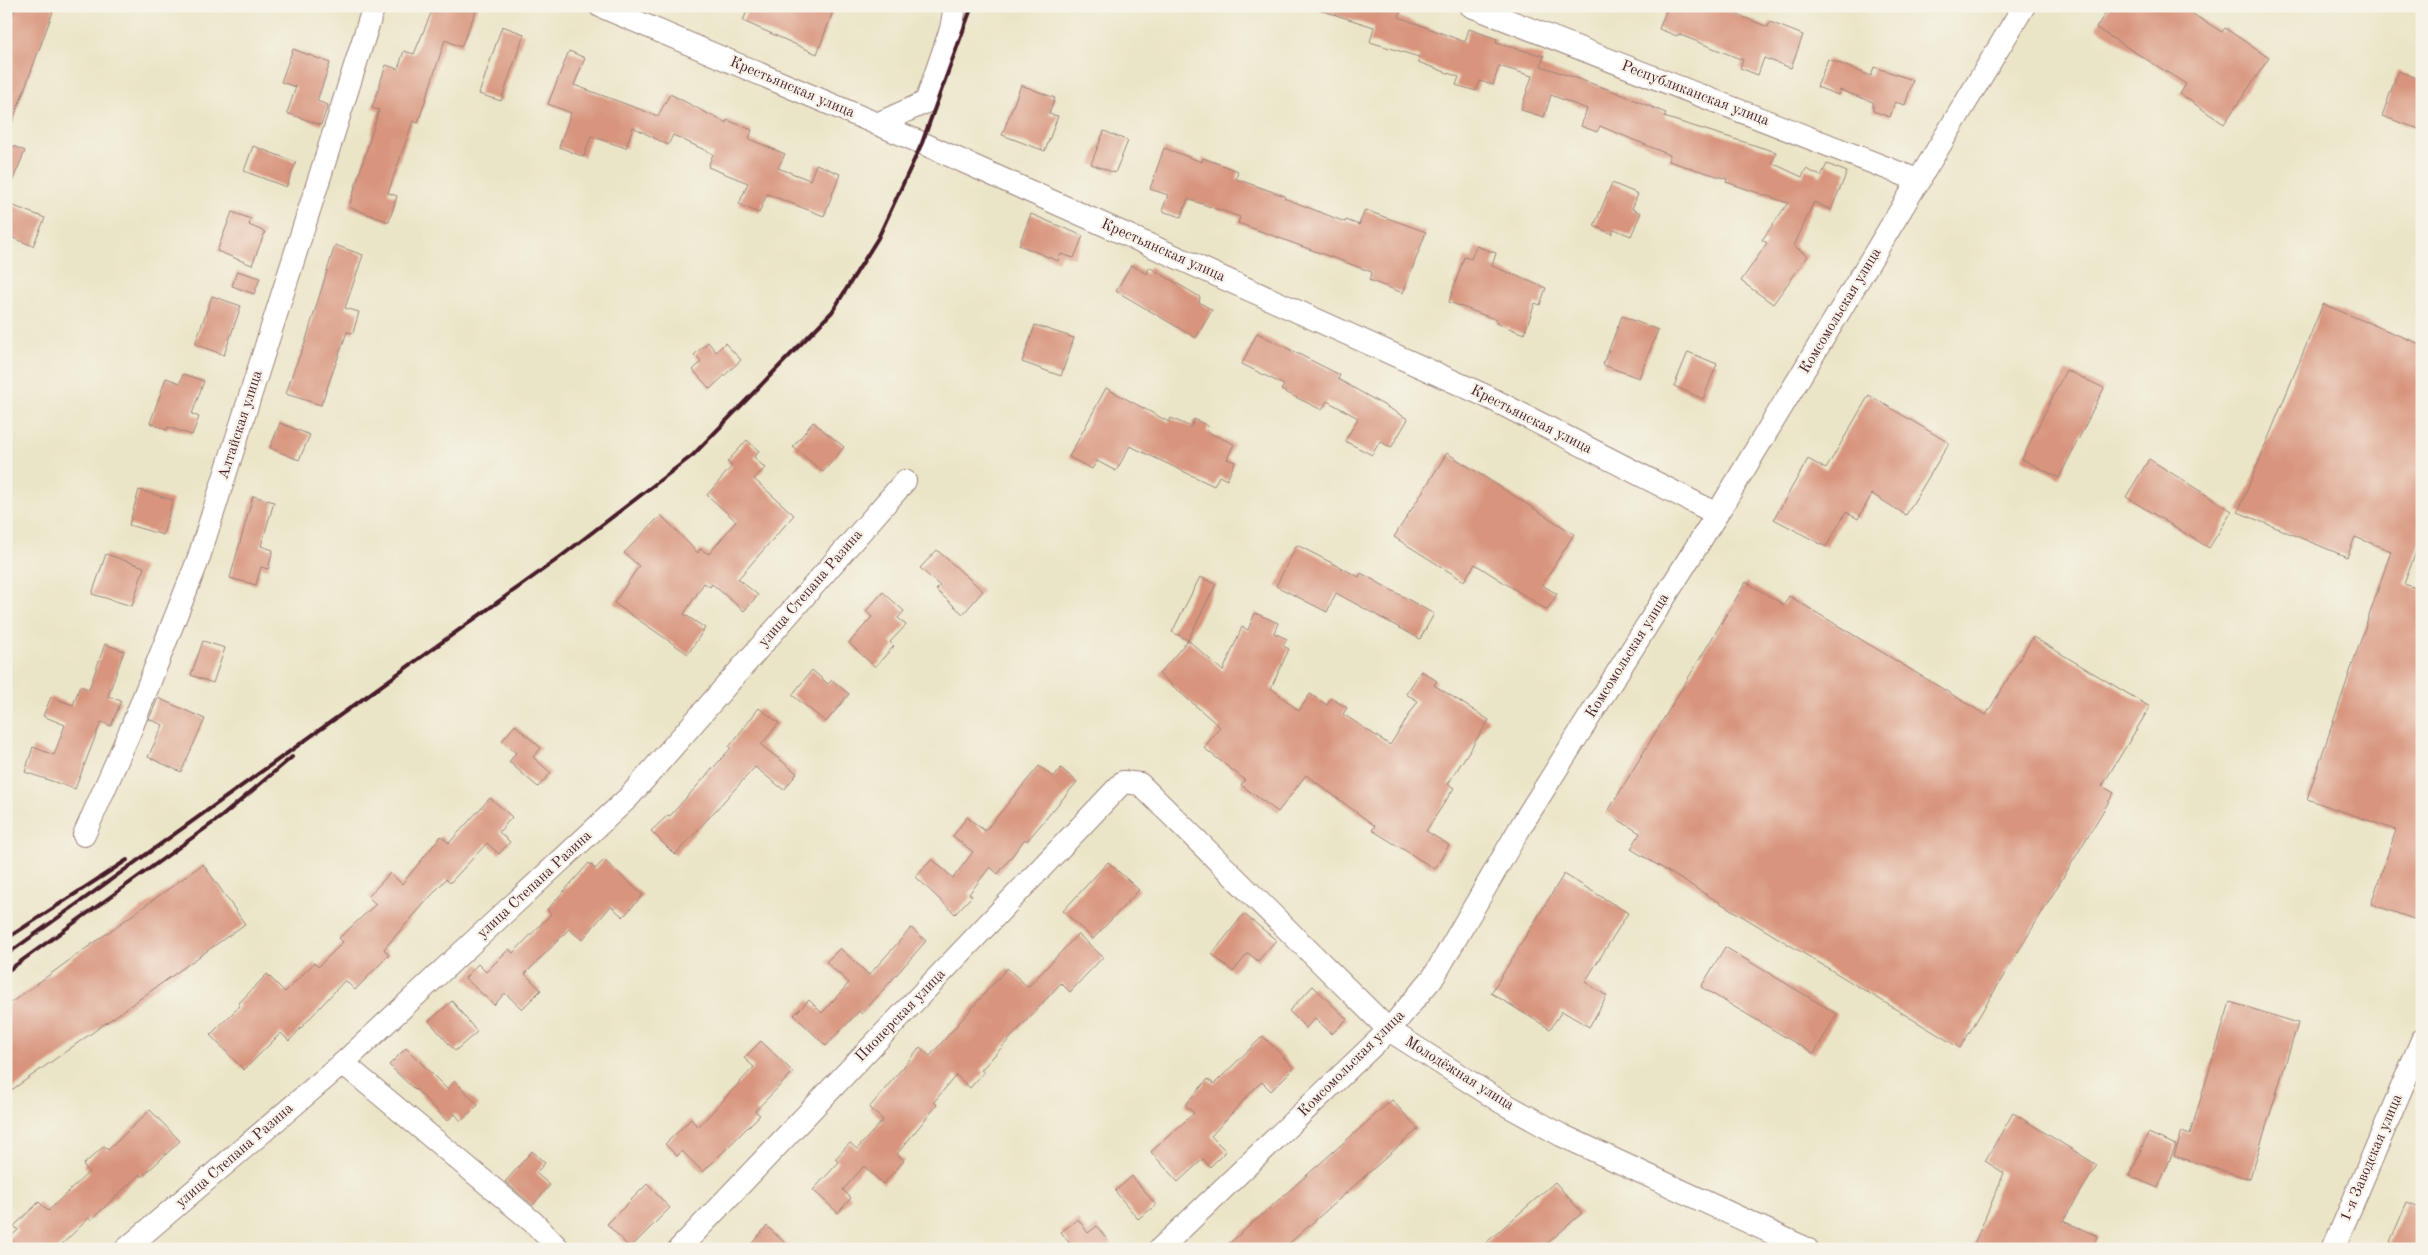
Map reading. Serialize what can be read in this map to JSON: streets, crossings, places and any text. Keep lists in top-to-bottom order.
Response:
{
  "streets": {
    "street": [
      "Крестьянская улица",
      "Республиканская улица",
      "Комсомольская улица",
      "Алтайская улица",
      "улица Степана Разина",
      "Пионерская улица",
      "Молодёжная улица",
      "1-я Заводская улица"
    ]
  },
  "crossings": [
    ["Крестьянская улица", "Комсомольская улица"],
    ["Республиканская улица", "Комсомольская улица"],
    ["Комсомольская улица", "Молодёжная улица"],
    ["Пионерская улица", "Молодёжная улица"]
  ]
}
